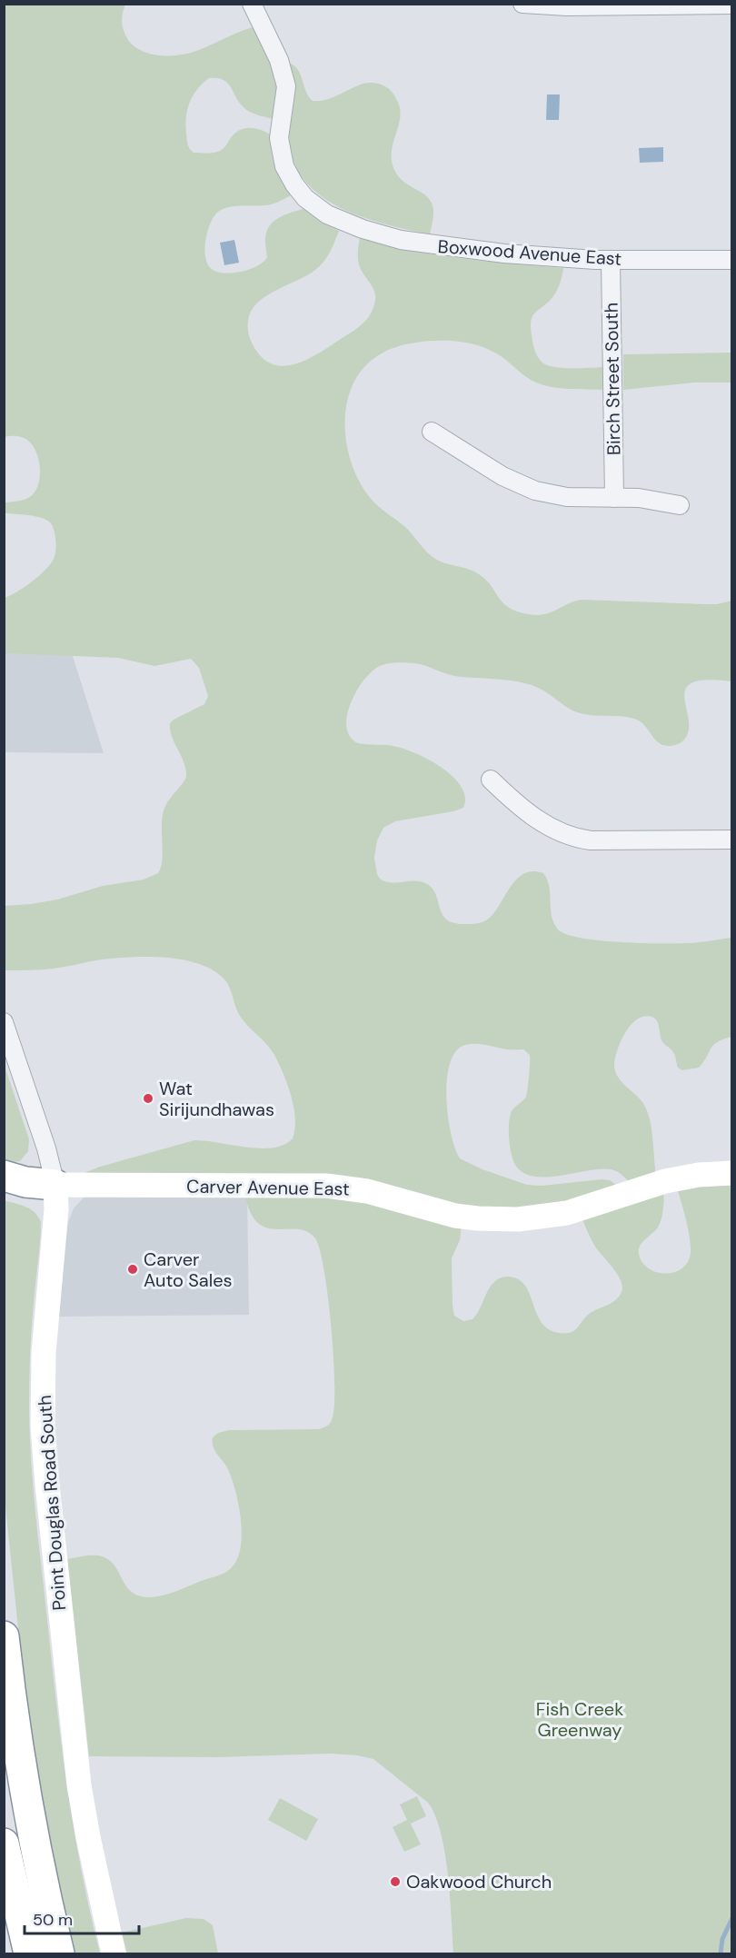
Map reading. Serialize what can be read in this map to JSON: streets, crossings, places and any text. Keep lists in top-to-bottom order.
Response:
{
  "streets": {
    "street": [
      "Boxwood Avenue East",
      "Birch Street South",
      "Carver Avenue East",
      "Point Douglas Road South"
    ]
  },
  "crossings": [
    ["Boxwood Avenue East", "Birch Street South"],
    ["Carver Avenue East", "Point Douglas Road South"]
  ],
  "parks": ["Fish Creek Greenway"],
  "places": ["Wat Sirijundhawas", "Carver Auto Sales", "Oakwood Church"],
  "scale_bar": "50 m"
}
